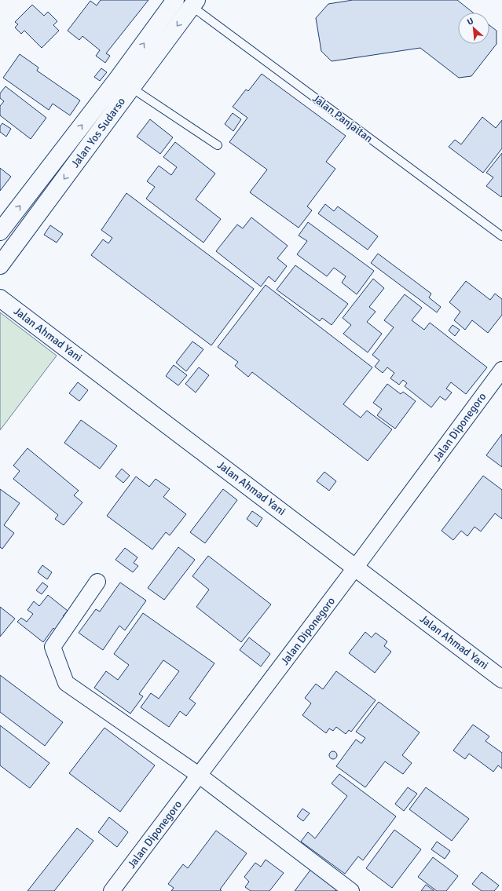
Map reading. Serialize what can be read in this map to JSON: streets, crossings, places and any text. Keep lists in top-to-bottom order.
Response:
{
  "streets": {
    "main road": ["Jalan Yos Sudarso", "Jalan Ahmad Yani"],
    "street": ["Jalan Diponegoro"],
    "lane": ["Jalan Panjaitan"]
  },
  "crossings": [
    ["Jalan Panjaitan", "Jalan Yos Sudarso"],
    ["Jalan Ahmad Yani", "Jalan Diponegoro"]
  ],
  "north": "top left"
}
